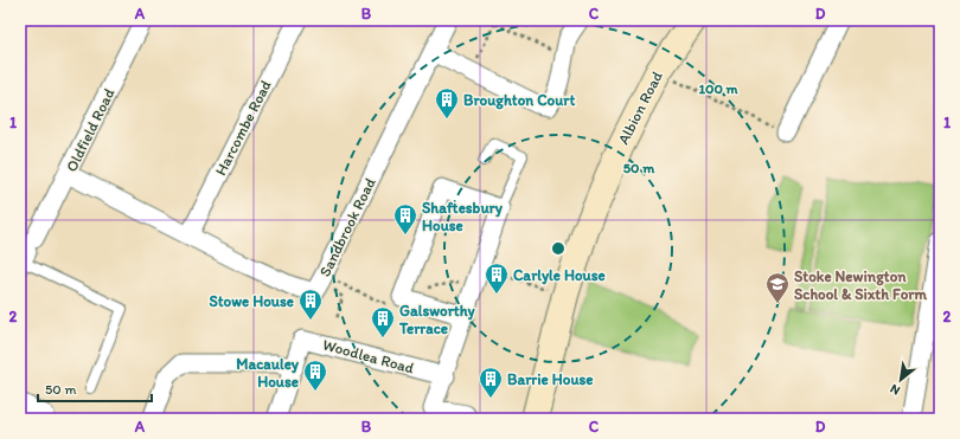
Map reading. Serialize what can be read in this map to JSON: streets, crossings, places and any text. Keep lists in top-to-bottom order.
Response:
{
  "streets": {
    "main road": ["Albion Road"],
    "street": [
      "Harcombe Road",
      "Oldfield Road",
      "Sandbrook Road",
      "Woodlea Road"
    ]
  },
  "crossings": [
    ["Harcombe Road", "Sandbrook Road"],
    ["Oldfield Road", "Sandbrook Road"]
  ],
  "places": {
    "building": [
      "Broughton Court",
      "Shaftesbury House",
      "Carlyle House",
      "Stowe House",
      "Galsworthy Terrace",
      "Macauley House",
      "Barrie House"
    ],
    "school or university": ["Stoke Newington School & Sixth Form"]
  },
  "scale_bar": "50 m",
  "north": "bottom left",
  "grid": {
    "columns": [
      "A",
      "B",
      "C",
      "D"
    ],
    "rows": ["1", "2"]
  },
  "rings": ["100 m", "50 m"]
}
